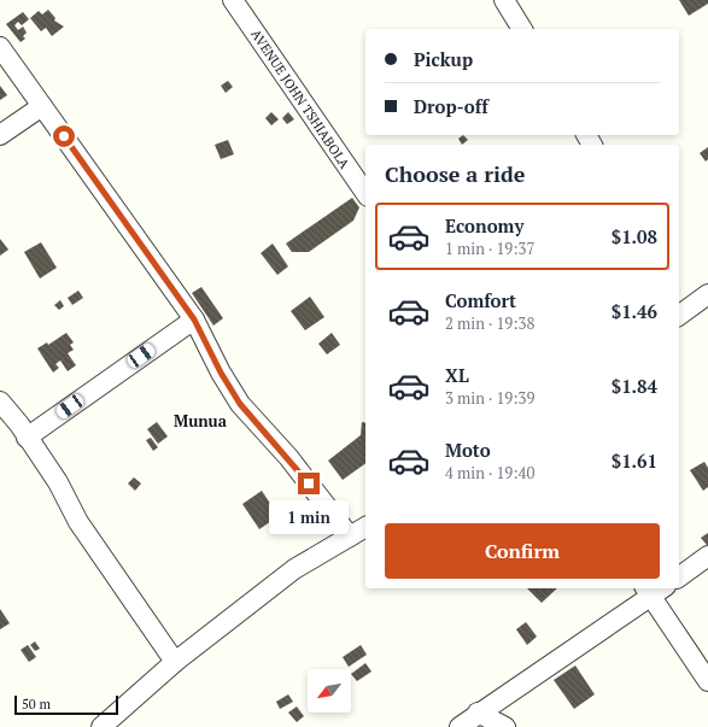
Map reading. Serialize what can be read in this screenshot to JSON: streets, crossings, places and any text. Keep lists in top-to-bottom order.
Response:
{
  "streets": {
    "street": ["AVENUE JOHN TSHIABOLA"]
  },
  "districts": ["Munua"],
  "scale_bar": "50 m",
  "north": "bottom left",
  "page": {
    "banner": ["Pickup", "Drop-off"],
    "heading": "Choose a ride",
    "list": [
      {
        "name": "Economy",
        "note": "1 min · 19:37",
        "value": "$1.08"
      },
      {
        "name": "Comfort",
        "note": "2 min · 19:38",
        "value": "$1.46"
      },
      {
        "name": "XL",
        "note": "3 min · 19:39",
        "value": "$1.84"
      },
      {
        "name": "Moto",
        "note": "4 min · 19:40",
        "value": "$1.61"
      }
    ],
    "bubble": "1 min",
    "buttons": "Confirm",
    "scale": "50 m"
  }
}
